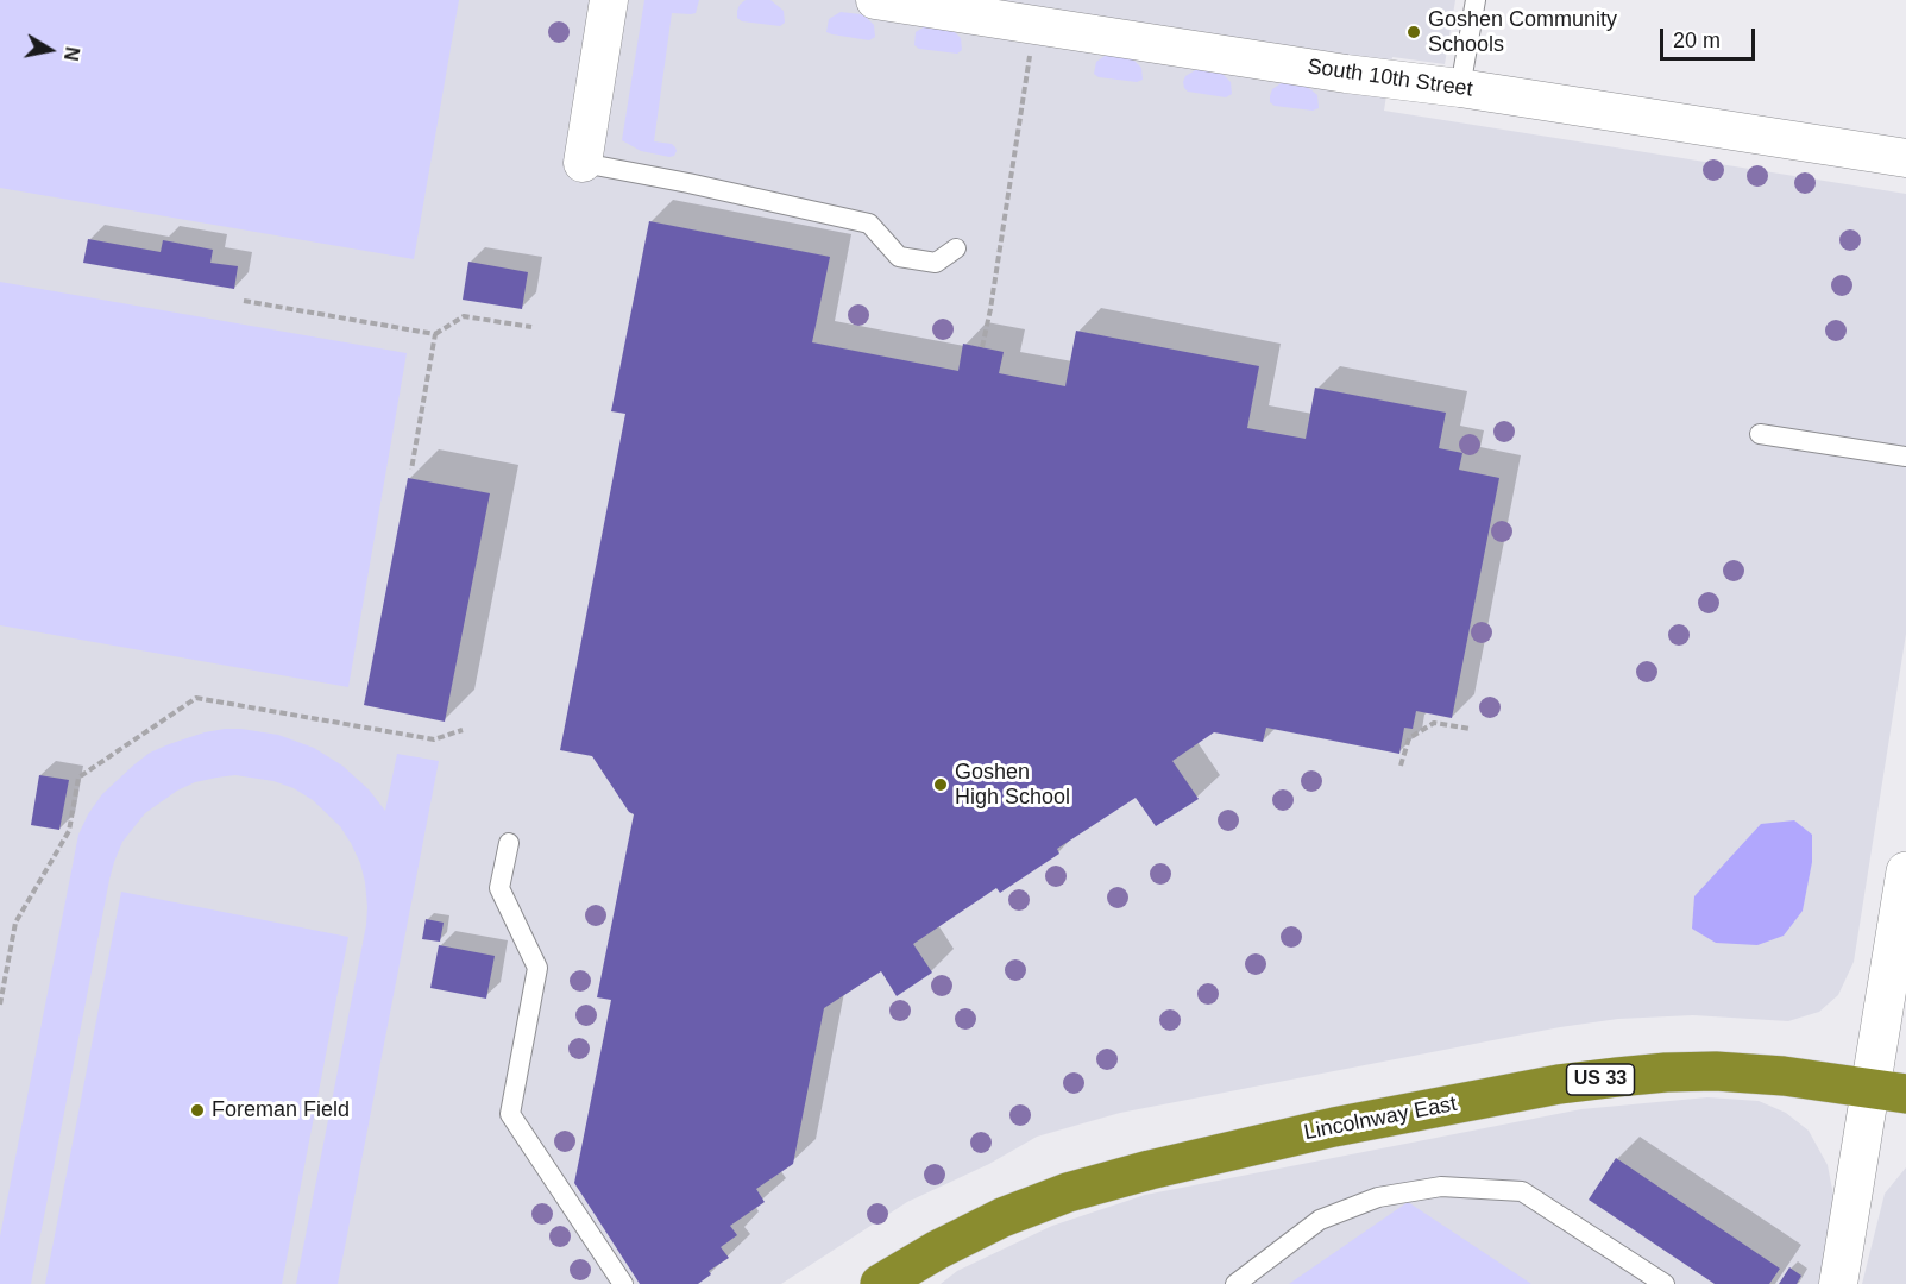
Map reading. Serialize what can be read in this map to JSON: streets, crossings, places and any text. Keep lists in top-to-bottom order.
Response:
{
  "streets": {
    "highway": ["US 33", "Lincolnway East"],
    "street": ["South 10th Street"]
  },
  "places": ["Goshen Community Schools", "Goshen High School", "Foreman Field"],
  "scale_bar": "20 m",
  "north": "right"
}
